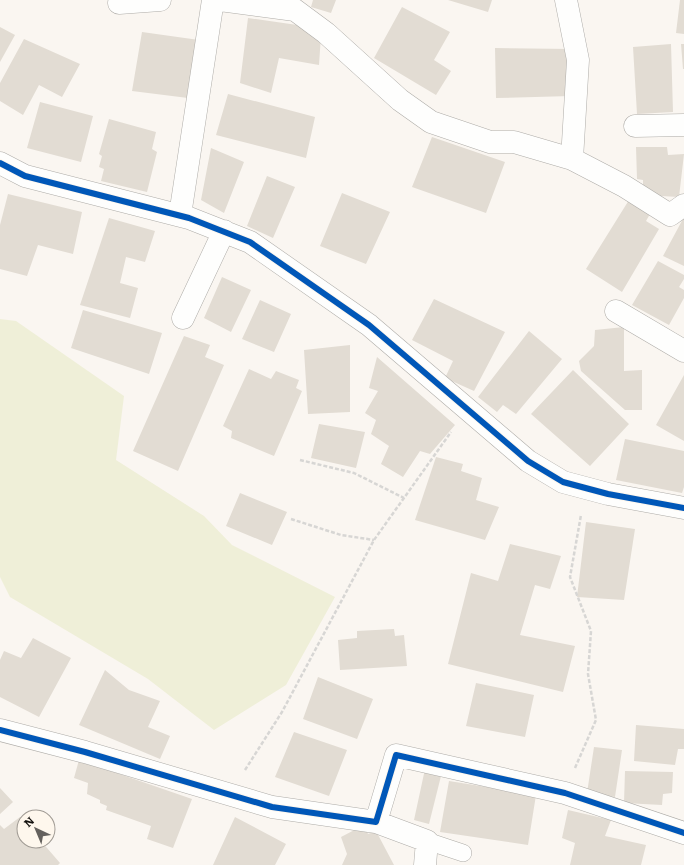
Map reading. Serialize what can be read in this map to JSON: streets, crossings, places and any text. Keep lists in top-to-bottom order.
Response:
{
  "north": "top left"
}
